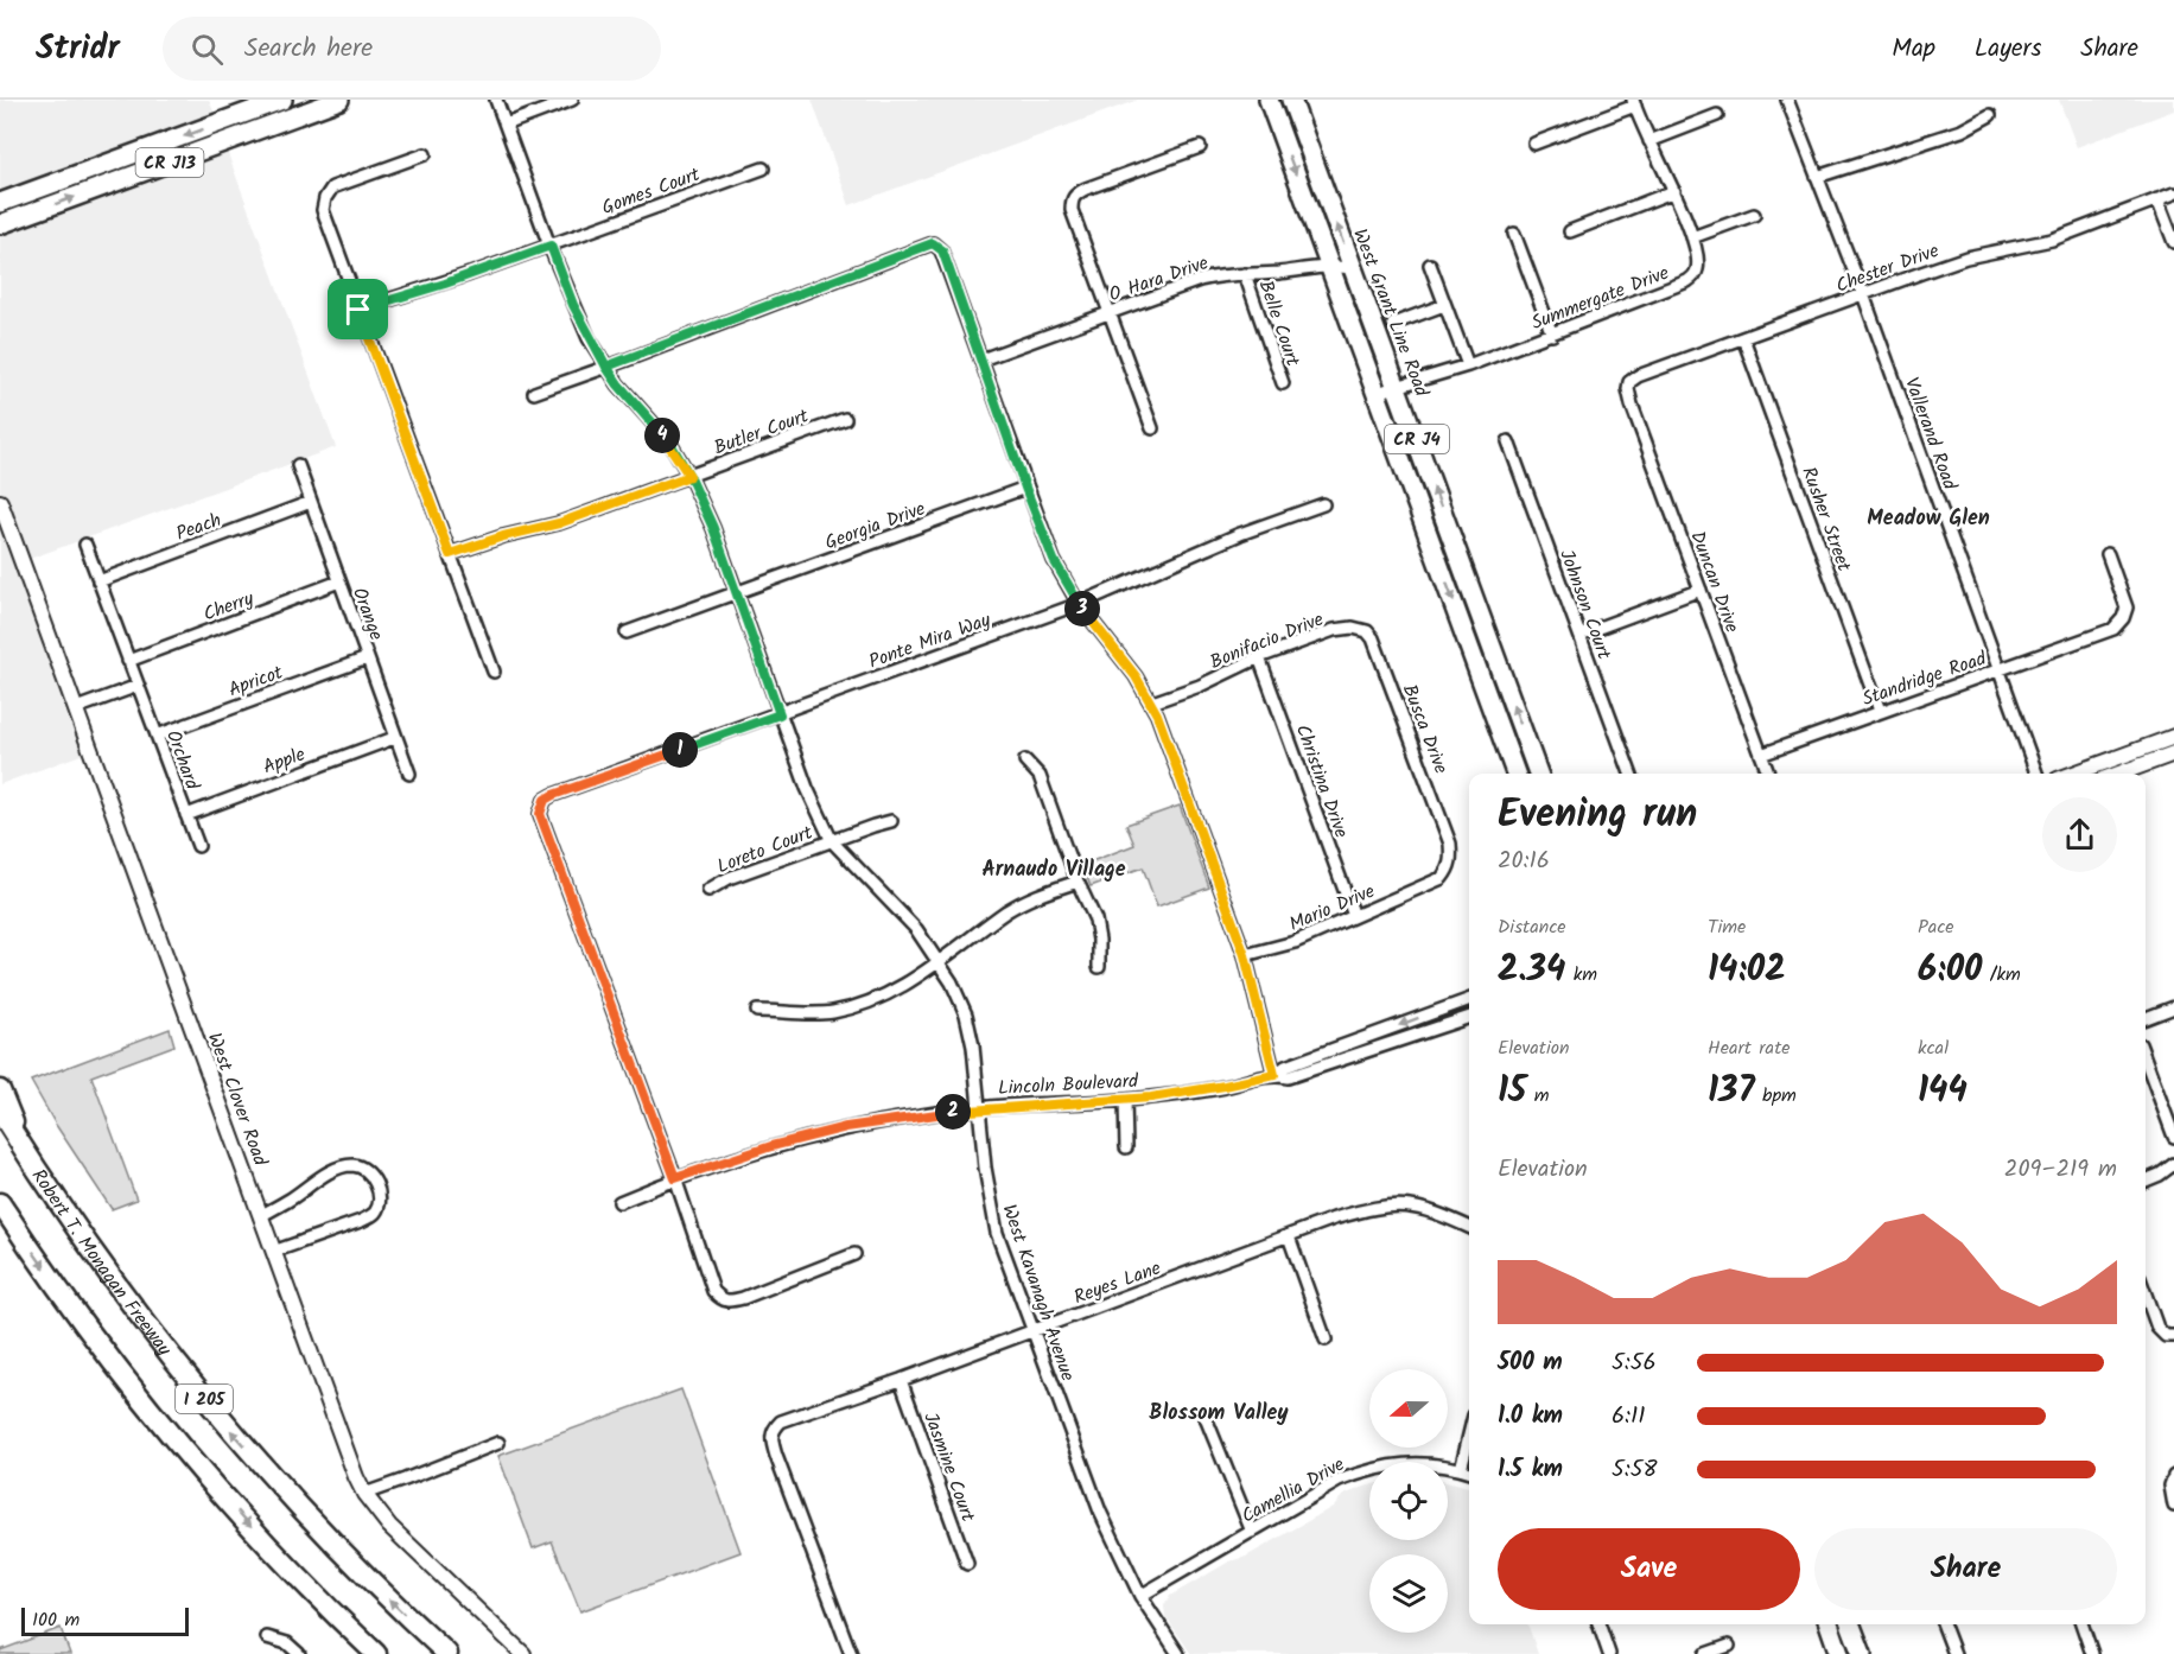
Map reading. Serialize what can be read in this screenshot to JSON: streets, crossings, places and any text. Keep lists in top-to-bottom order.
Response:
{
  "streets": {
    "highway": ["Robert T. Monagan Freeway", "I 205"],
    "main road": ["CR J13", "West Grant Line Road", "CR J4"],
    "street": [
      "Gomes Court",
      "Chester Drive",
      "O Hara Drive",
      "Summergate Drive",
      "Belle Court",
      "Butler Court",
      "Vallerand Road",
      "Rusher Street",
      "Georgia Drive",
      "Peach",
      "Duncan Drive",
      "Johnson Court",
      "Cherry",
      "Orange",
      "Ponte Mira Way",
      "Bonifacio Drive",
      "Standridge Road",
      "Apricot",
      "Busca Drive",
      "Orchard",
      "Apple",
      "Christina Drive",
      "Loreto Court",
      "Mario Drive",
      "Lincoln Boulevard",
      "West Clover Road",
      "Reyes Lane",
      "West Kavanagh Avenue",
      "Jasmine Court",
      "Camellia Drive"
    ]
  },
  "crossings": [
    ["Gomes Court", "West Kavanagh Avenue"],
    ["Chester Drive", "Vallerand Road"],
    ["Chester Drive", "Rusher Street"],
    ["Chester Drive", "Duncan Drive"],
    ["O Hara Drive", "West Grant Line Road"],
    ["O Hara Drive", "Belle Court"],
    ["O Hara Drive", "CR J4"],
    ["Summergate Drive", "West Grant Line Road"],
    ["Summergate Drive", "CR J4"],
    ["Butler Court", "West Kavanagh Avenue"],
    ["Vallerand Road", "Standridge Road"],
    ["Rusher Street", "Standridge Road"],
    ["Georgia Drive", "West Kavanagh Avenue"],
    ["Peach", "Orange"],
    ["Peach", "Orchard"],
    ["Duncan Drive", "Standridge Road"],
    ["Cherry", "Orange"],
    ["Cherry", "Orchard"],
    ["Orange", "Apricot"],
    ["Orange", "Apple"],
    ["Ponte Mira Way", "Lincoln Boulevard"],
    ["Ponte Mira Way", "West Kavanagh Avenue"],
    ["Bonifacio Drive", "Busca Drive"],
    ["Bonifacio Drive", "Christina Drive"],
    ["Apricot", "Orchard"],
    ["Busca Drive", "Mario Drive"],
    ["Orchard", "Apple"],
    ["Christina Drive", "Mario Drive"],
    ["Loreto Court", "West Kavanagh Avenue"],
    ["Lincoln Boulevard", "West Kavanagh Avenue"],
    ["Reyes Lane", "West Kavanagh Avenue"],
    ["Reyes Lane", "Jasmine Court"],
    ["West Kavanagh Avenue", "Camellia Drive"]
  ],
  "districts": ["Meadow Glen", "Arnaudo Village", "Blossom Valley"],
  "scale_bar": "100 m",
  "north": "left",
  "page": {
    "header": "Stridr",
    "search": "Search here",
    "nav": ["Map", "Layers", "Share"],
    "pins": [
      "4",
      "3",
      "1",
      "2"
    ],
    "heading": ["Evening run", "20:16"],
    "stats": [
      ["Distance", "2.34 km"],
      ["Time", "14:02"],
      ["Pace", "6:00 /km"],
      ["Elevation", "15 m"],
      ["Heart rate", "137 bpm"],
      ["kcal", "144"]
    ],
    "chart": ["Elevation", "209–219 m"],
    "list": [
      {
        "name": "500 m",
        "note": "5:56"
      },
      {
        "name": "1.0 km",
        "note": "6:11"
      },
      {
        "name": "1.5 km",
        "note": "5:58"
      }
    ],
    "buttons": ["Save", "Share"],
    "scale": "100 m"
  }
}
